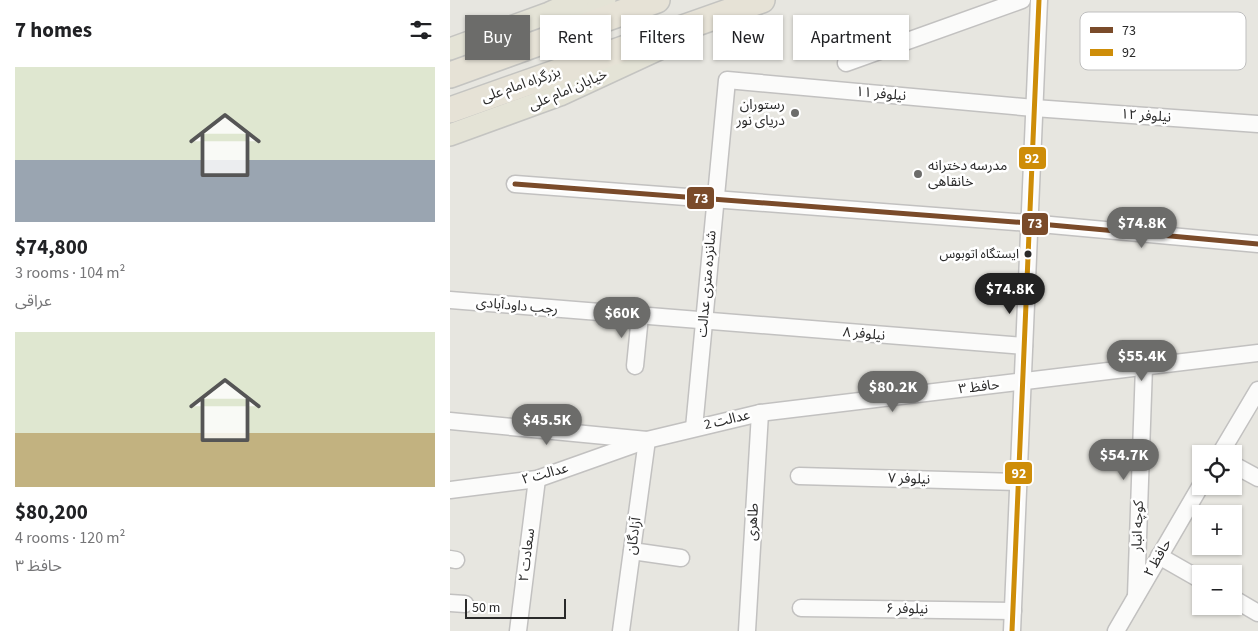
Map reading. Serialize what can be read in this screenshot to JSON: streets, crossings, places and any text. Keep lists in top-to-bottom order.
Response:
{
  "streets": {
    "highway": ["بزرگراه امام علی"],
    "main road": ["خیابان امام علی"],
    "street": [
      "نیلوفر ۱۱",
      "نیلوفر ۱۲",
      "شانزده متری عدالت",
      "رجب داودآبادی",
      "نیلوفر ۸",
      "حافظ ۳",
      "عدالت 2",
      "عدالت ۲",
      "نیلوفر ۷",
      "طاهری",
      "کوچه انبار",
      "آزادگان",
      "سعادت ۲",
      "حافظ ۲",
      "نیلوفر ۶"
    ]
  },
  "crossings": [
    ["بزرگراه امام علی", "خیابان امام علی"],
    ["نیلوفر ۱۱", "نیلوفر ۱۲"],
    ["نیلوفر ۱۱", "شانزده متری عدالت"],
    ["شانزده متری عدالت", "رجب داودآبادی"],
    ["شانزده متری عدالت", "نیلوفر ۸"],
    ["شانزده متری عدالت", "عدالت 2"],
    ["شانزده متری عدالت", "عدالت ۲"],
    ["رجب داودآبادی", "نیلوفر ۸"],
    ["حافظ ۳", "عدالت 2"],
    ["حافظ ۳", "طاهری"],
    ["حافظ ۳", "کوچه انبار"],
    ["عدالت 2", "عدالت ۲"],
    ["عدالت 2", "طاهری"],
    ["عدالت ۲", "آزادگان"],
    ["عدالت ۲", "سعادت ۲"],
    ["کوچه انبار", "حافظ ۲"]
  ],
  "places": ["رستوران دریای نور", "مدرسه دخترانه خانقاهی", "ایستگاه اتوبوس"],
  "lines": ["transit line 92", "transit line 73"],
  "legend": ["73", "92"],
  "scale_bar": "50 m",
  "page": {
    "heading": "7 homes",
    "chip": [
      "Buy",
      "Rent",
      "Filters",
      "New",
      "Apartment"
    ],
    "list": [
      {
        "name": "$74,800",
        "note": "3 rooms · 104 m² · عراقی"
      },
      {
        "name": "$80,200",
        "note": "4 rooms · 120 m² · حافظ ۳"
      }
    ],
    "price": [
      "$74.8K",
      "$74.8K",
      "$60K",
      "$55.4K",
      "$80.2K",
      "$45.5K",
      "$54.7K"
    ],
    "map_buttons": ["+", "−"],
    "scale": "50 m"
  }
}
